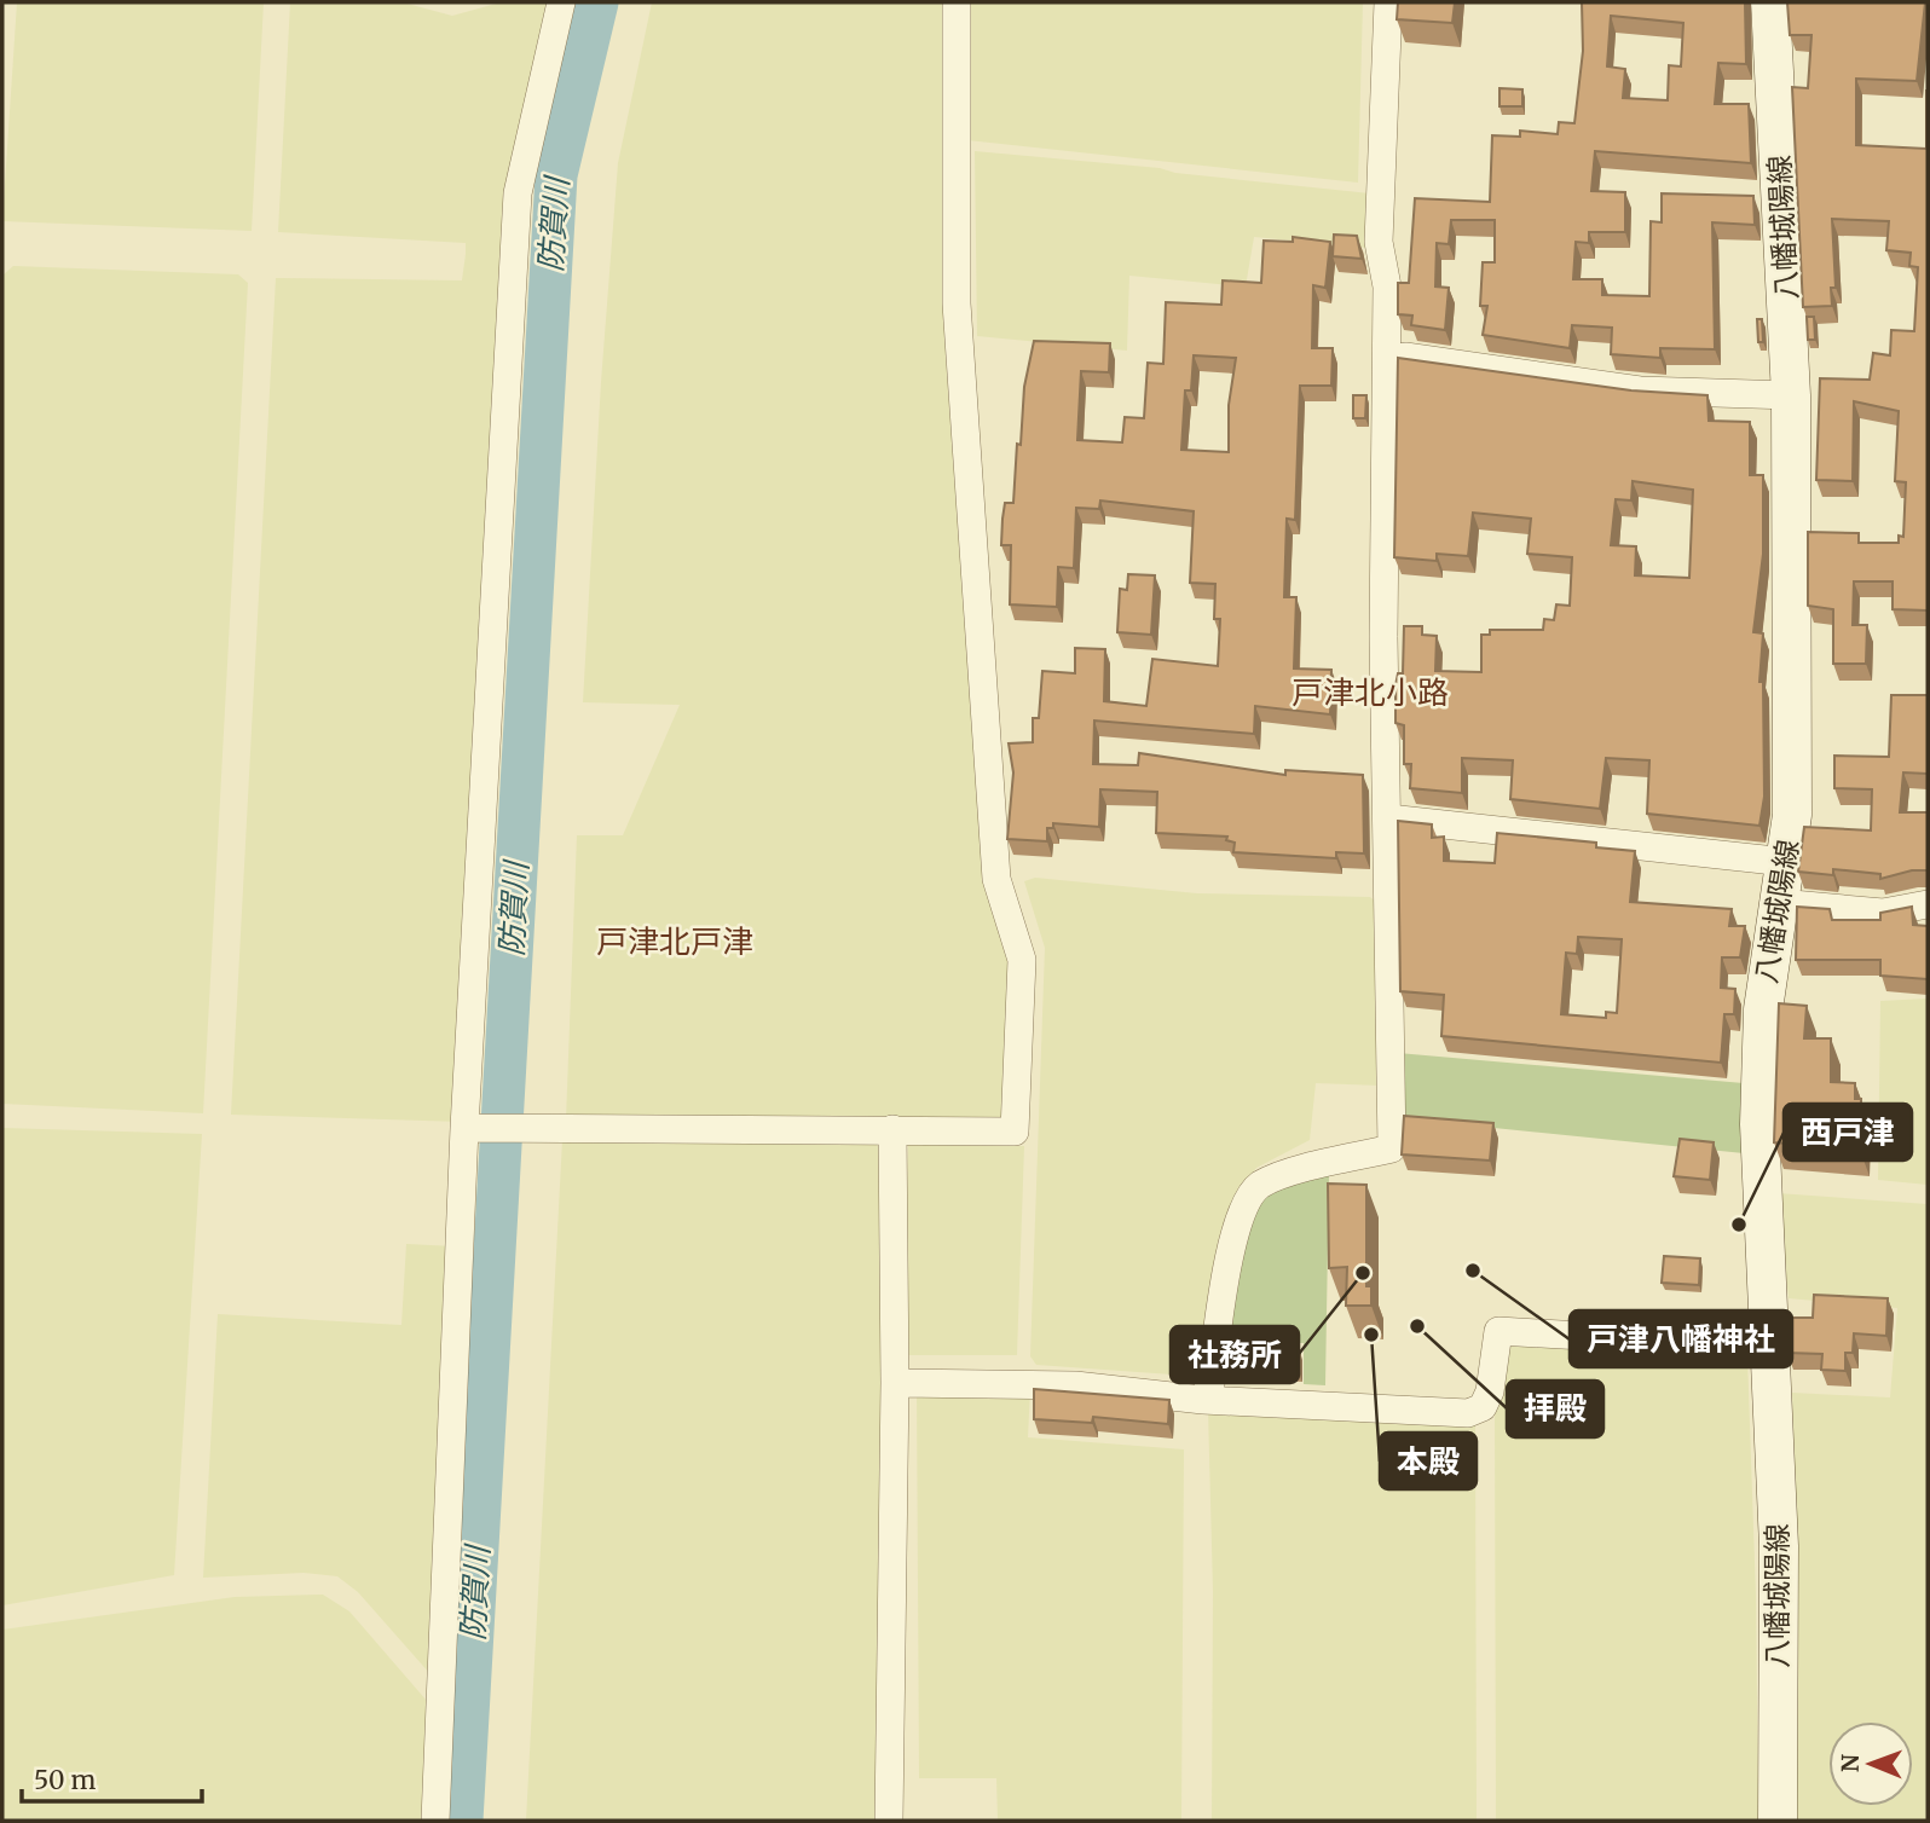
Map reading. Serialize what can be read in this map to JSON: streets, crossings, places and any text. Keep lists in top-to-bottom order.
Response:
{
  "streets": {
    "main road": ["八幡城陽線"]
  },
  "districts": ["戸津北小路", "戸津北戸津"],
  "water": ["防賀川"],
  "places": [
    "西戸津",
    "戸津八幡神社",
    "社務所",
    "拝殿",
    "本殿"
  ],
  "scale_bar": "50 m",
  "north": "left"
}
